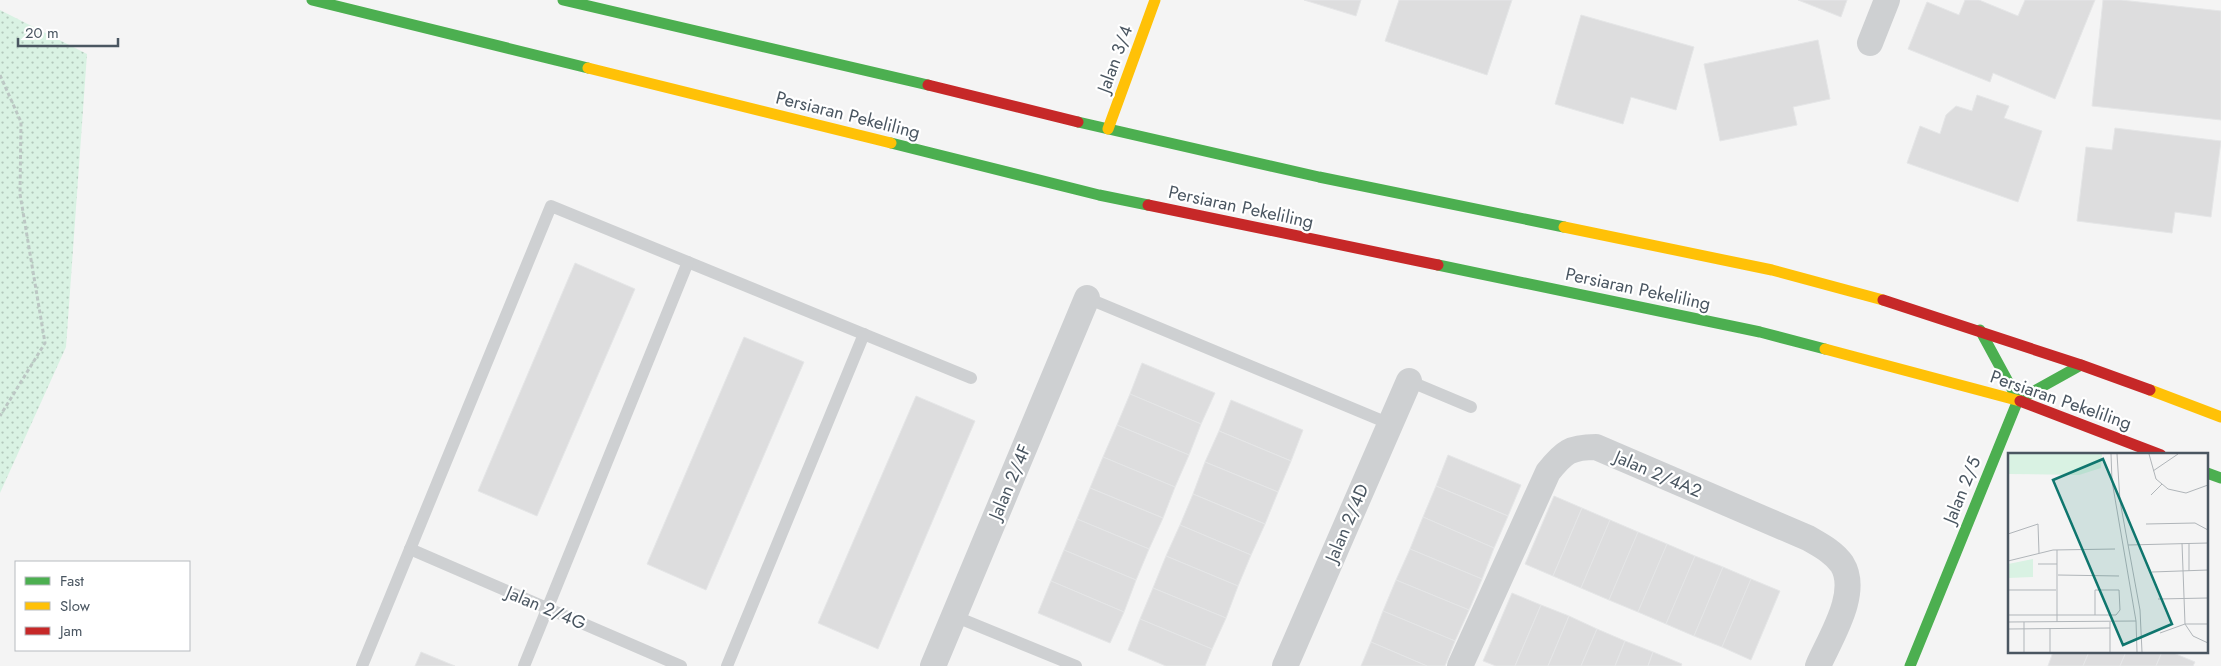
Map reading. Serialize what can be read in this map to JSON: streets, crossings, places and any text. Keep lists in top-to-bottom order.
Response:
{
  "streets": {
    "main road": ["Jalan 3/4", "Persiaran Pekeliling", "Jalan 2/5"],
    "street": ["Jalan 2/4A2", "Jalan 2/4F", "Jalan 2/4D"],
    "lane": ["Jalan 2/4G"]
  },
  "crossings": [
    ["Persiaran Pekeliling", "Jalan 2/5"]
  ],
  "legend": ["Fast", "Slow", "Jam"],
  "scale_bar": "20 m"
}
